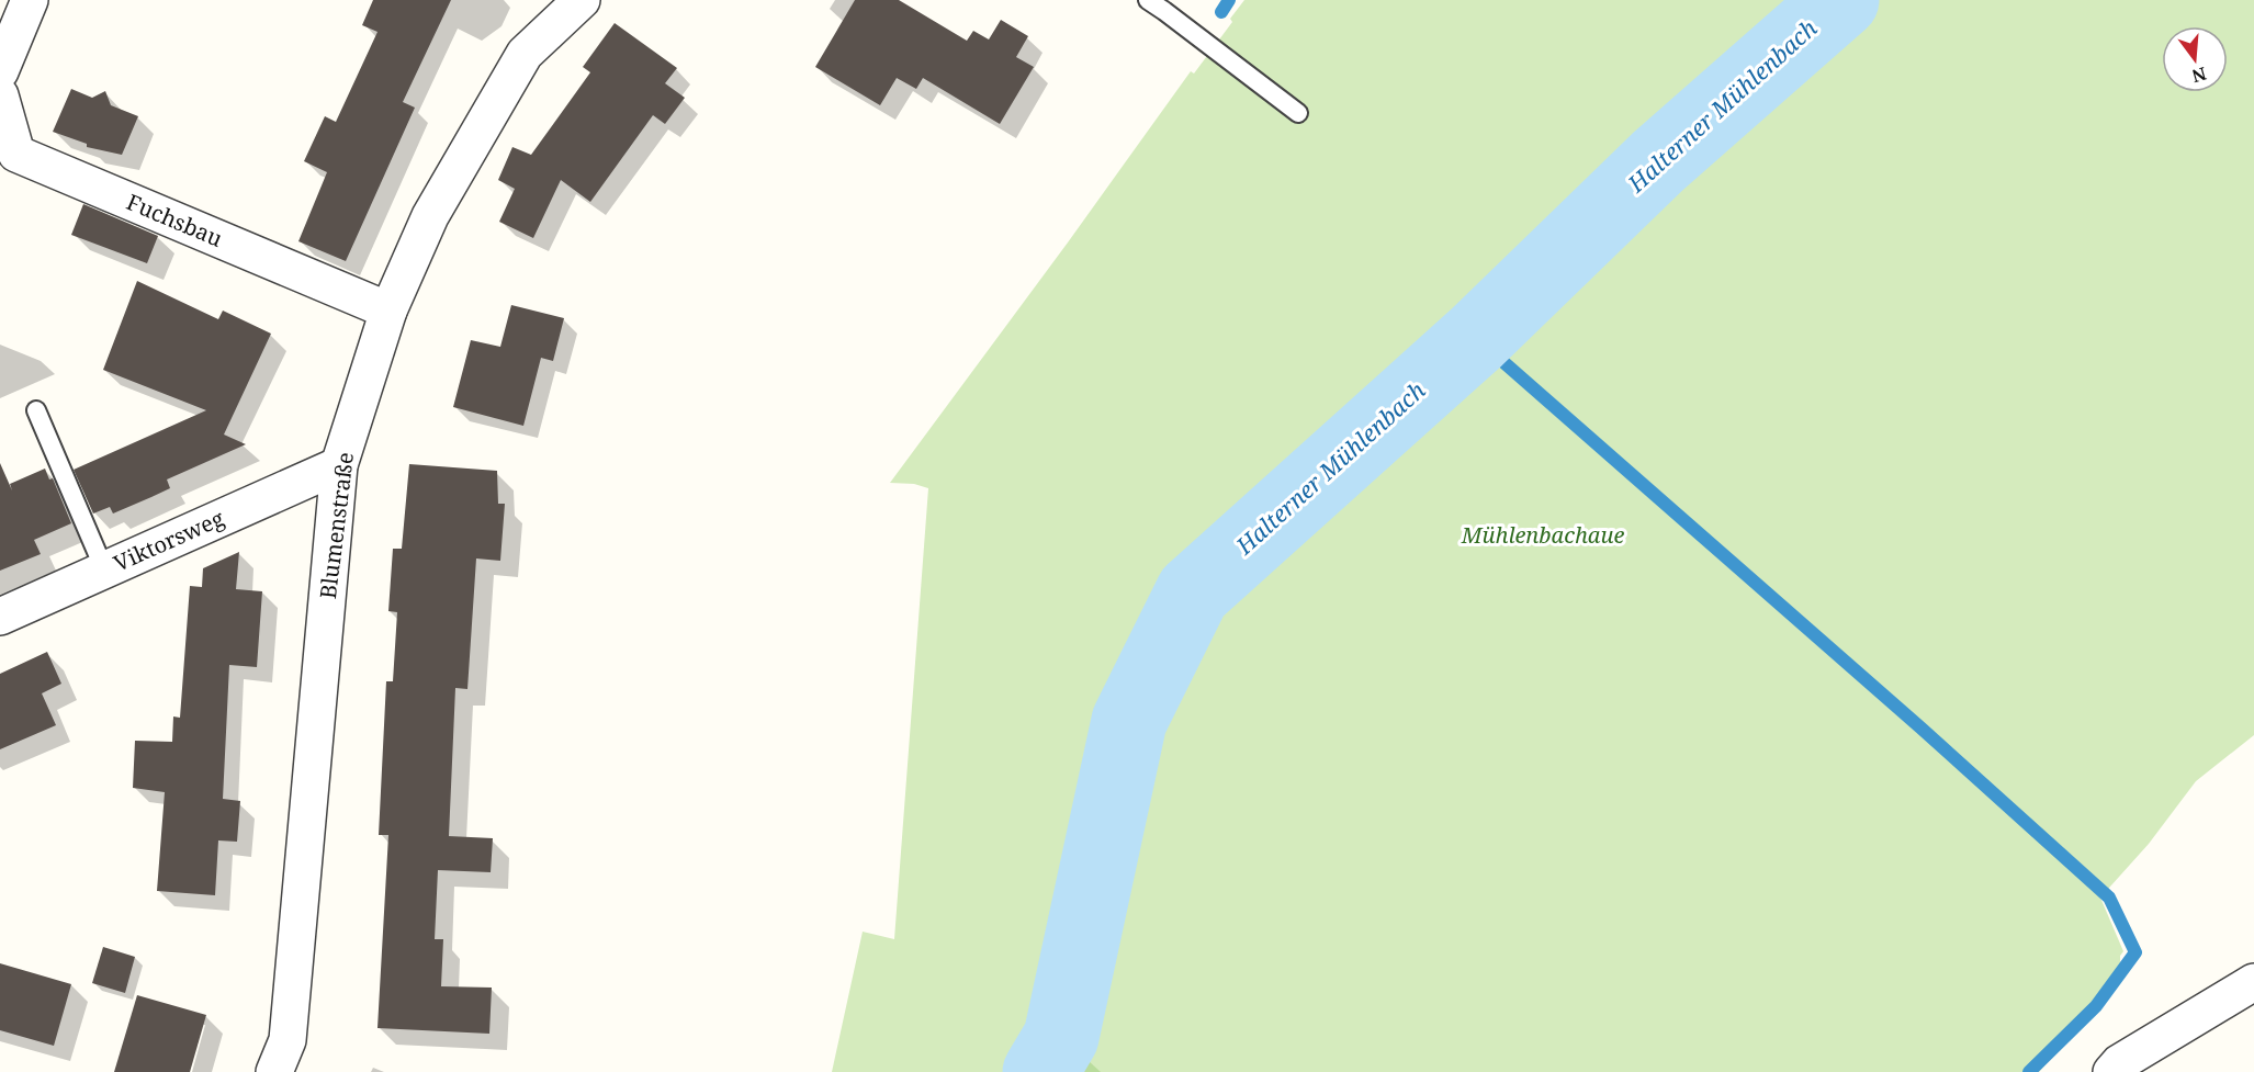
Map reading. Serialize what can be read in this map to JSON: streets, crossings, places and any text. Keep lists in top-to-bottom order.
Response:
{
  "streets": {
    "street": ["Fuchsbau", "Blumenstraße", "Viktorsweg"]
  },
  "crossings": [
    ["Fuchsbau", "Blumenstraße"],
    ["Blumenstraße", "Viktorsweg"]
  ],
  "water": ["Halterner Mühlenbach"],
  "parks": ["Mühlenbachaue"],
  "north": "bottom"
}
